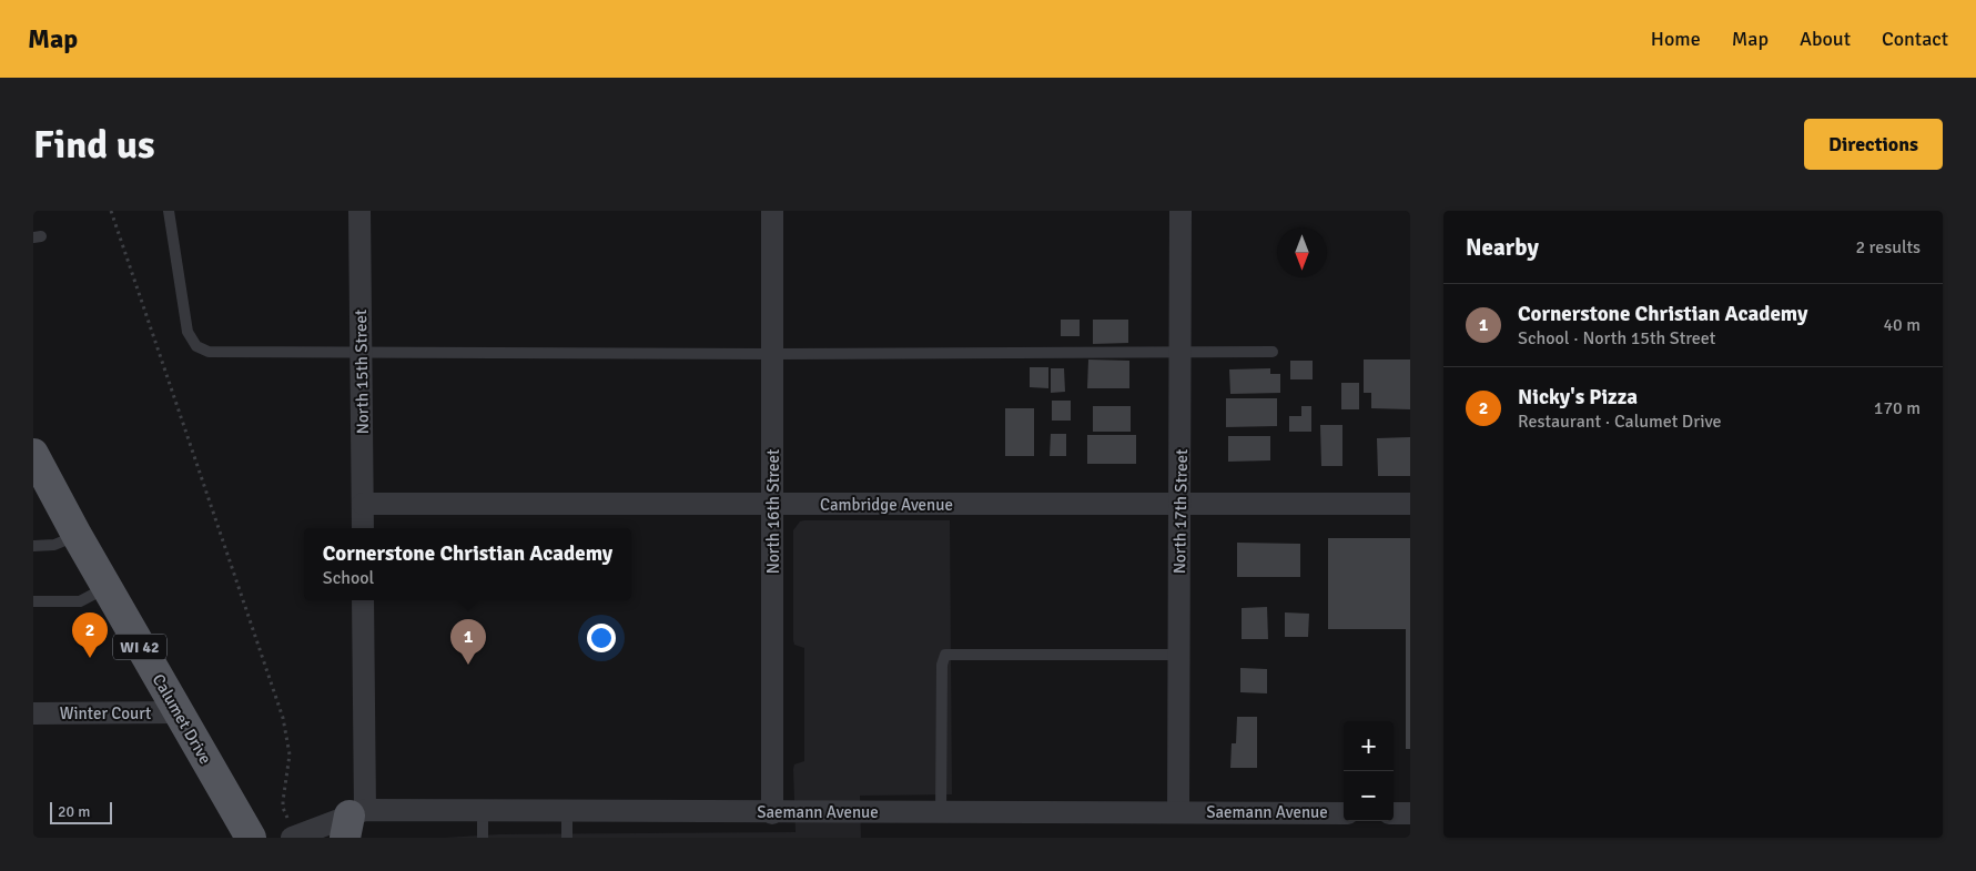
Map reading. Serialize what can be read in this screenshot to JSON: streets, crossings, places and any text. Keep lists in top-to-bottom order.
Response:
{
  "streets": {
    "main road": ["WI 42", "Calumet Drive"],
    "street": [
      "North 15th Street",
      "Cambridge Avenue",
      "North 16th Street",
      "North 17th Street",
      "Winter Court",
      "Saemann Avenue"
    ]
  },
  "crossings": [
    ["North 15th Street", "Cambridge Avenue"],
    ["Cambridge Avenue", "North 16th Street"],
    ["Cambridge Avenue", "North 17th Street"],
    ["North 16th Street", "Saemann Avenue"],
    ["North 17th Street", "Saemann Avenue"],
    ["Winter Court", "Calumet Drive"]
  ],
  "scale_bar": "20 m",
  "north": "bottom",
  "page": {
    "header": "Map",
    "nav": [
      "Home",
      "Map",
      "About",
      "Contact"
    ],
    "buttons": "Directions",
    "title": "Find us",
    "heading": ["Nearby", "2 results"],
    "list": [
      {
        "mark": "1",
        "name": "Cornerstone Christian Academy",
        "note": "School · North 15th Street",
        "value": "40 m"
      },
      {
        "mark": "2",
        "name": "Nicky's Pizza",
        "note": "Restaurant · Calumet Drive",
        "value": "170 m"
      }
    ],
    "popup": ["Cornerstone Christian Academy", "School"],
    "pins": ["2", "1"],
    "map_buttons": ["+", "−"],
    "scale": "20 m"
  }
}
